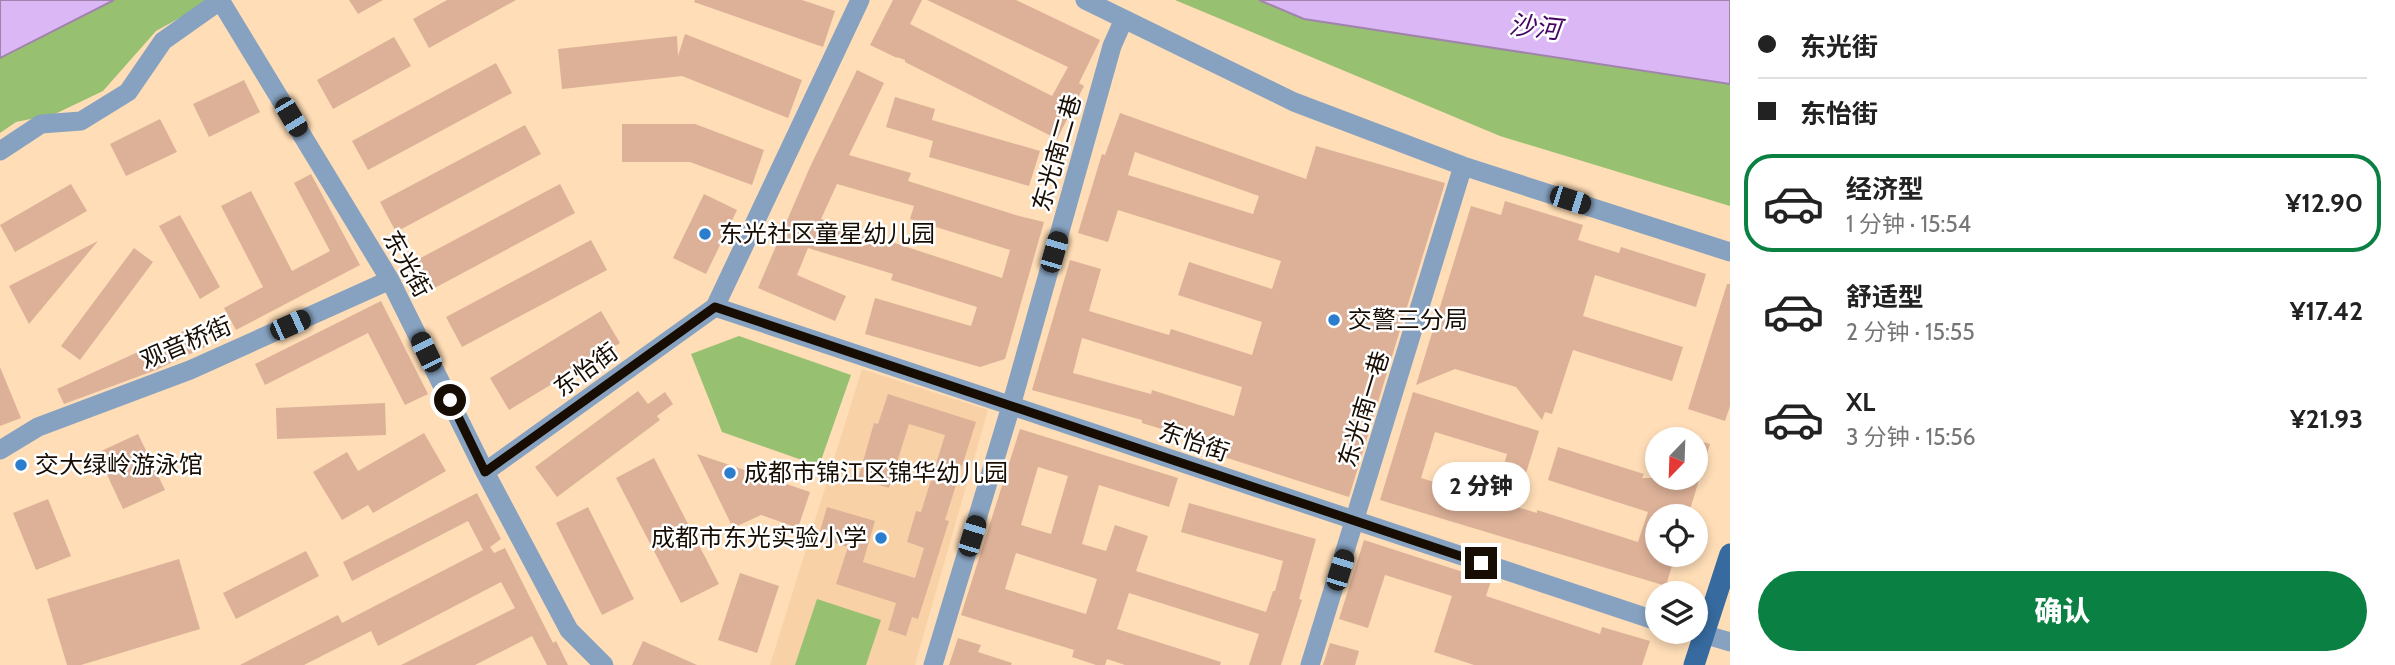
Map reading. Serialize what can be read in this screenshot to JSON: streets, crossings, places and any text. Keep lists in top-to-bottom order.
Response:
{
  "streets": {
    "street": [
      "东光南二巷",
      "东光街",
      "观音桥街",
      "东怡街",
      "东光南一巷"
    ]
  },
  "crossings": [
    ["东光南二巷", "东怡街"],
    ["东光街", "观音桥街"],
    ["东光街", "东怡街"],
    ["东怡街", "东光南一巷"]
  ],
  "water": ["沙河"],
  "places": [
    "东光社区童星幼儿园",
    "交警三分局",
    "交大绿岭游泳馆",
    "成都市锦江区锦华幼儿园",
    "成都市东光实验小学"
  ],
  "north": "bottom left",
  "page": {
    "banner": ["东光街", "东怡街"],
    "list": [
      {
        "name": "经济型",
        "note": "1 分钟 · 15:54",
        "value": "¥12.90"
      },
      {
        "name": "舒适型",
        "note": "2 分钟 · 15:55",
        "value": "¥17.42"
      },
      {
        "name": "XL",
        "note": "3 分钟 · 15:56",
        "value": "¥21.93"
      }
    ],
    "bubble": "2 分钟",
    "buttons": "确认"
  }
}
